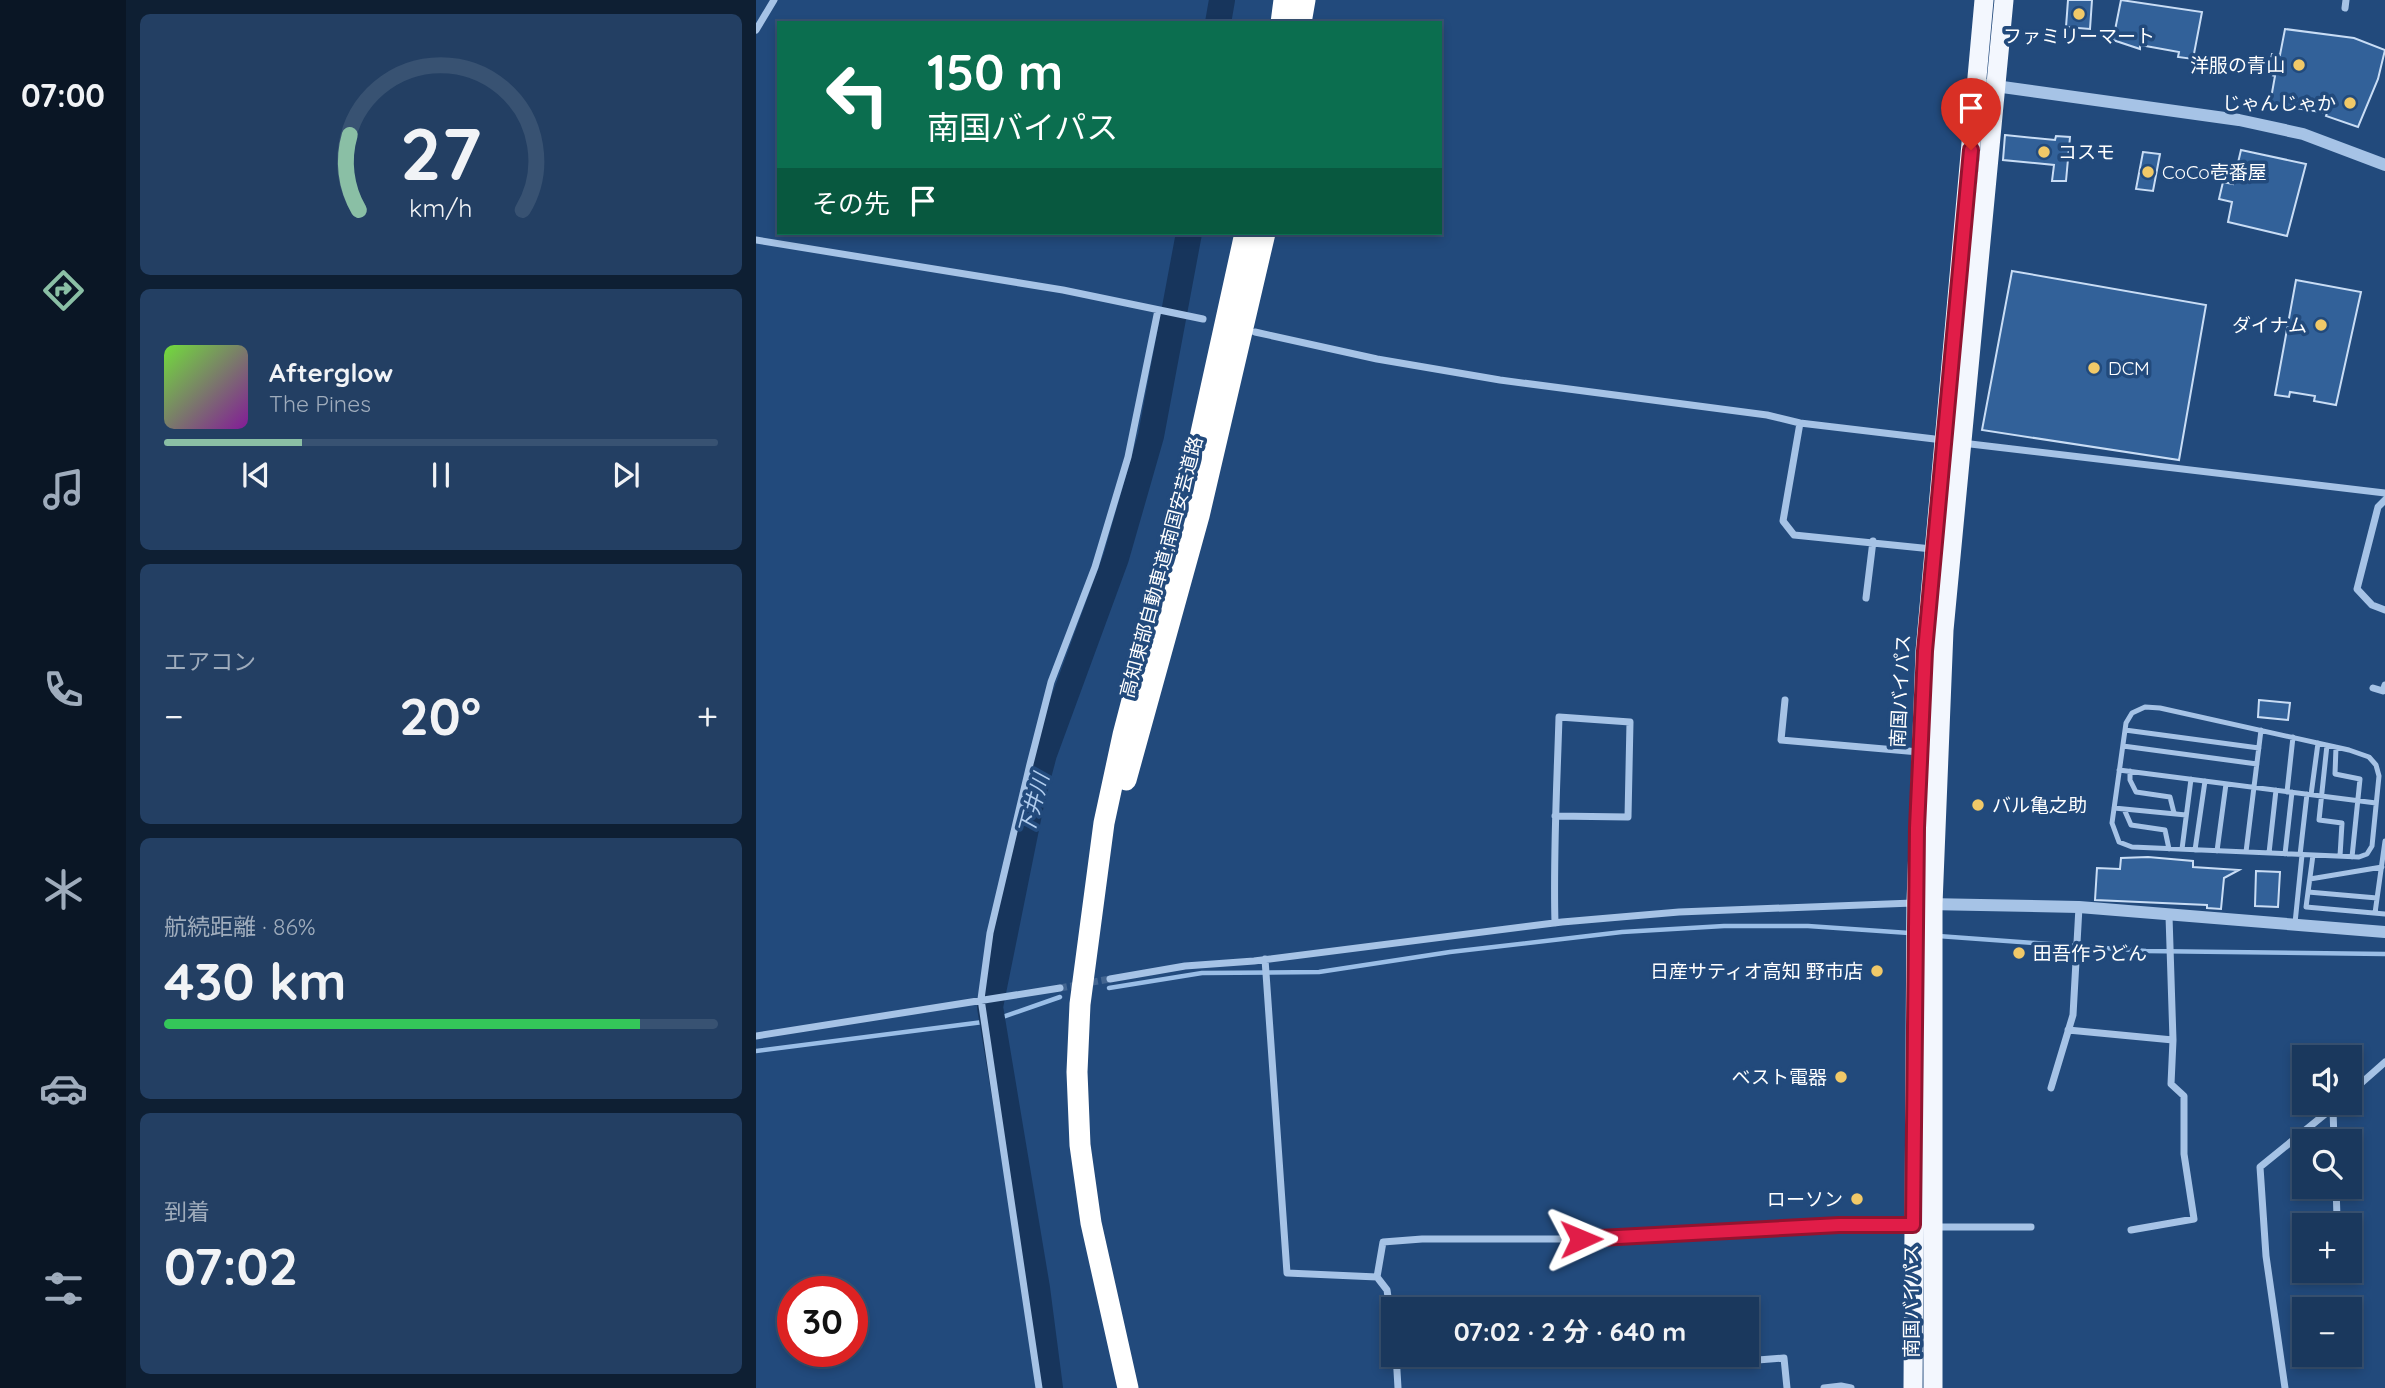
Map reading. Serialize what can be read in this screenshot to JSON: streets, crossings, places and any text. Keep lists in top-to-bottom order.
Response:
{
  "streets": {
    "highway": ["高知東部自動車道;南国安芸道路", "南国バイパス"]
  },
  "water": ["下井川"],
  "places": [
    "ファミリーマート",
    "洋服の青山",
    "じゃんじゃか",
    "コスモ",
    "CoCo壱番屋",
    "ダイナム",
    "DCM",
    "バル亀之助",
    "田吾作うどん",
    "日産サティオ高知 野市店",
    "ベスト電器",
    "ローソン"
  ],
  "page": {
    "tabs": "07:00",
    "turn": ["150 m", "南国バイパス"],
    "then": "その先",
    "song": ["Afterglow", "The Pines"],
    "tile": [
      "エアコン",
      ["航続距離 · 86%", "430 km"],
      ["到着", "07:02"]
    ],
    "heat": ["−", "20°", "+"],
    "map_buttons": ["+", "−"],
    "limit": "30",
    "trip": "07:02 · 2 分 · 640 m",
    "gauge": ["27", "km/h"]
  }
}
